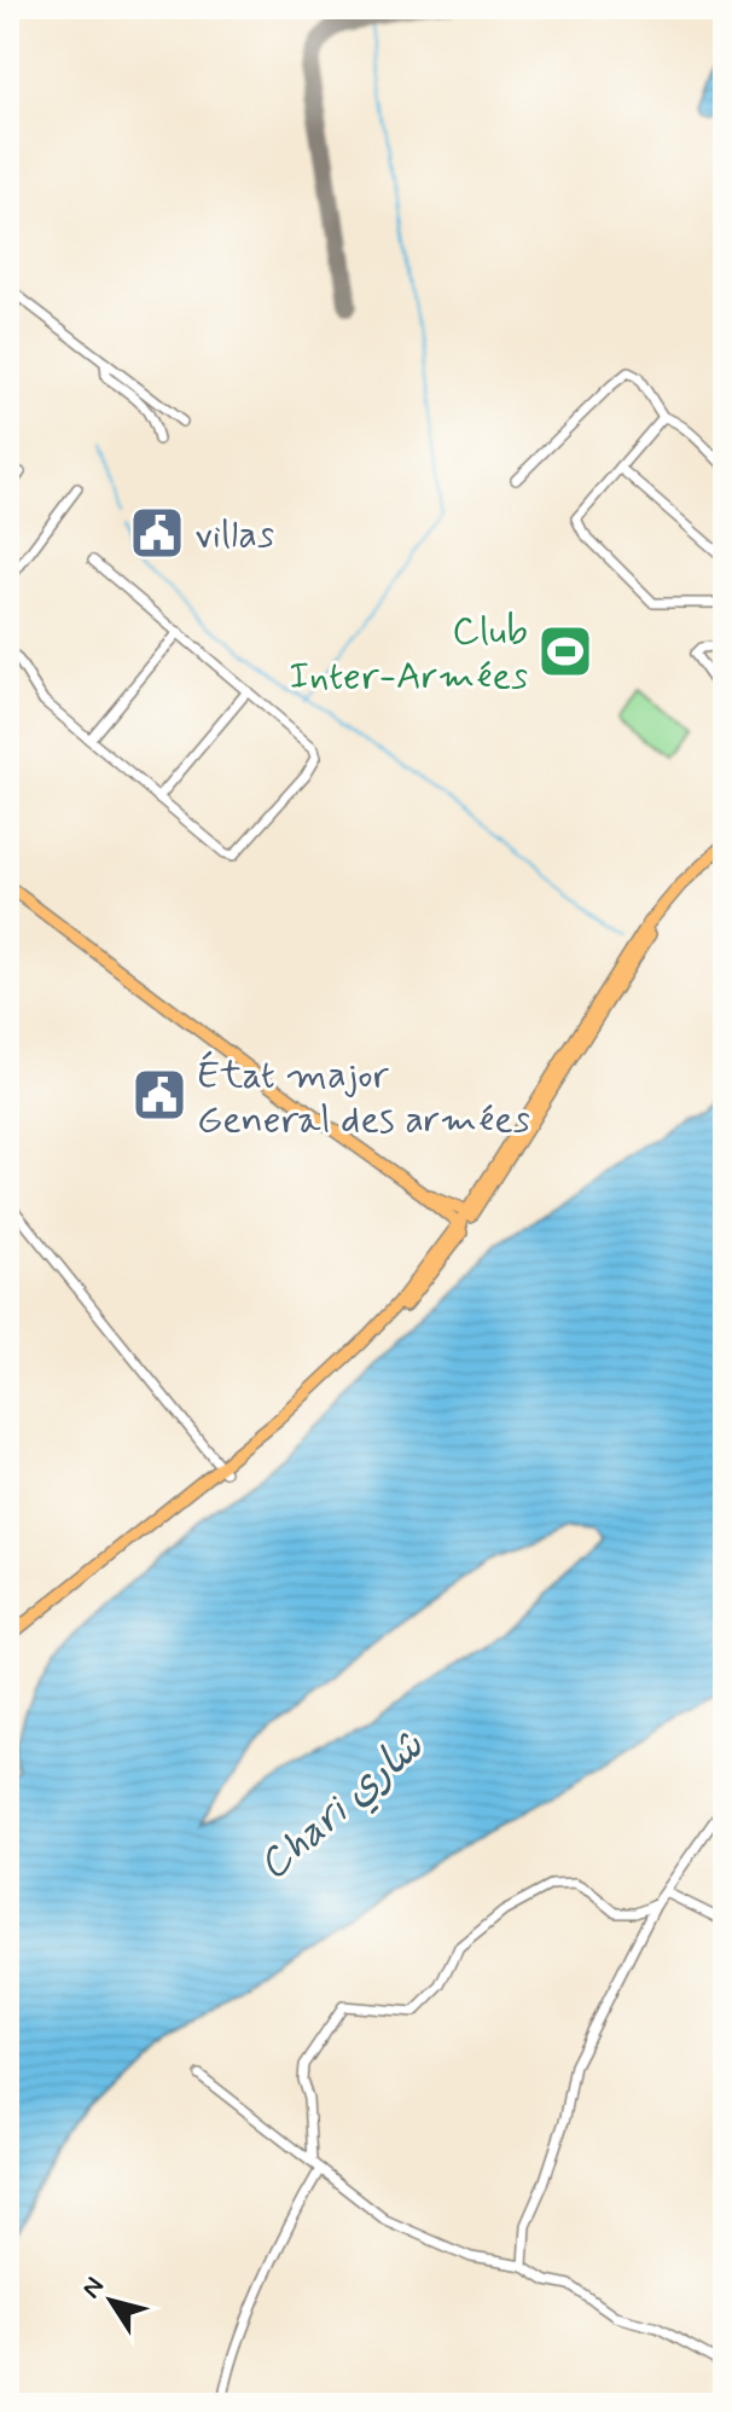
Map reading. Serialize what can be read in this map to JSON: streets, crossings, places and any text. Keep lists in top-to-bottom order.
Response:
{
  "water": ["Chari شاري"],
  "places": {
    "public building": ["villas", "État major General des armées"],
    "sports": ["Club Inter-Armées"]
  },
  "north": "top left"
}
